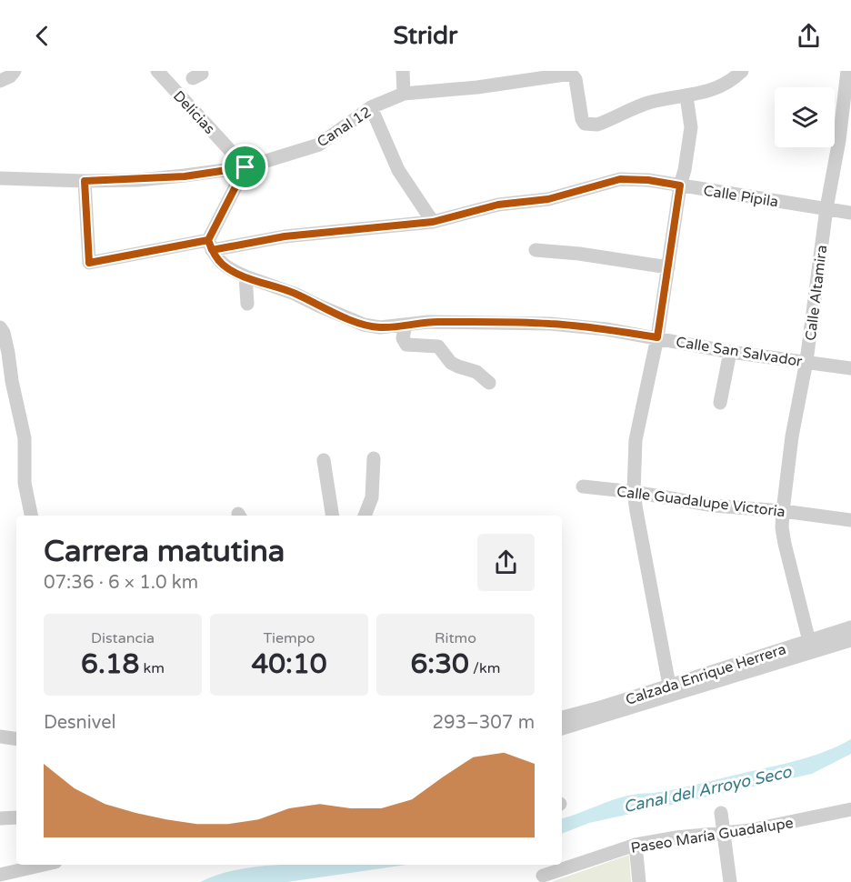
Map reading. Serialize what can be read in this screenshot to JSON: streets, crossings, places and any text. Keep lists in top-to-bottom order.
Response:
{
  "streets": {
    "street": [
      "Delicias",
      "Canal 12",
      "Calle Pípila",
      "Calle Altamira",
      "Calle San Salvador",
      "Calle Guadalupe Victoria",
      "Calzada Enrique Herrera",
      "Paseo María Guadalupe"
    ]
  },
  "crossings": [
    ["Delicias", "Canal 12"],
    ["Canal 12", "Calle Pípila"],
    ["Calle Pípila", "Calle Altamira"],
    ["Calle Pípila", "Calle San Salvador"],
    ["Calle Altamira", "Calle San Salvador"],
    ["Calle Altamira", "Calle Guadalupe Victoria"],
    ["Calle Altamira", "Calzada Enrique Herrera"]
  ],
  "water": ["Canal del Arroyo Seco"],
  "page": {
    "header": "Stridr",
    "heading": ["Carrera matutina", "07:36 · 6 × 1.0 km"],
    "stats": [
      ["Distancia", "6.18 km"],
      ["Tiempo", "40:10"],
      ["Ritmo", "6:30 /km"]
    ],
    "chart": ["Desnivel", "293–307 m"]
  }
}
